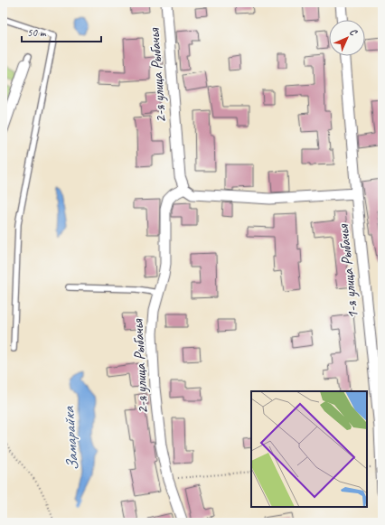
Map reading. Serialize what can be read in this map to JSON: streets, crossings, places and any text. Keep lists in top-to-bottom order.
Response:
{
  "streets": {
    "street": ["2-я улица Рыбачья", "1-я улица Рыбачья"]
  },
  "water": ["Замарайка"],
  "scale_bar": "50 m",
  "north": "top right"
}
